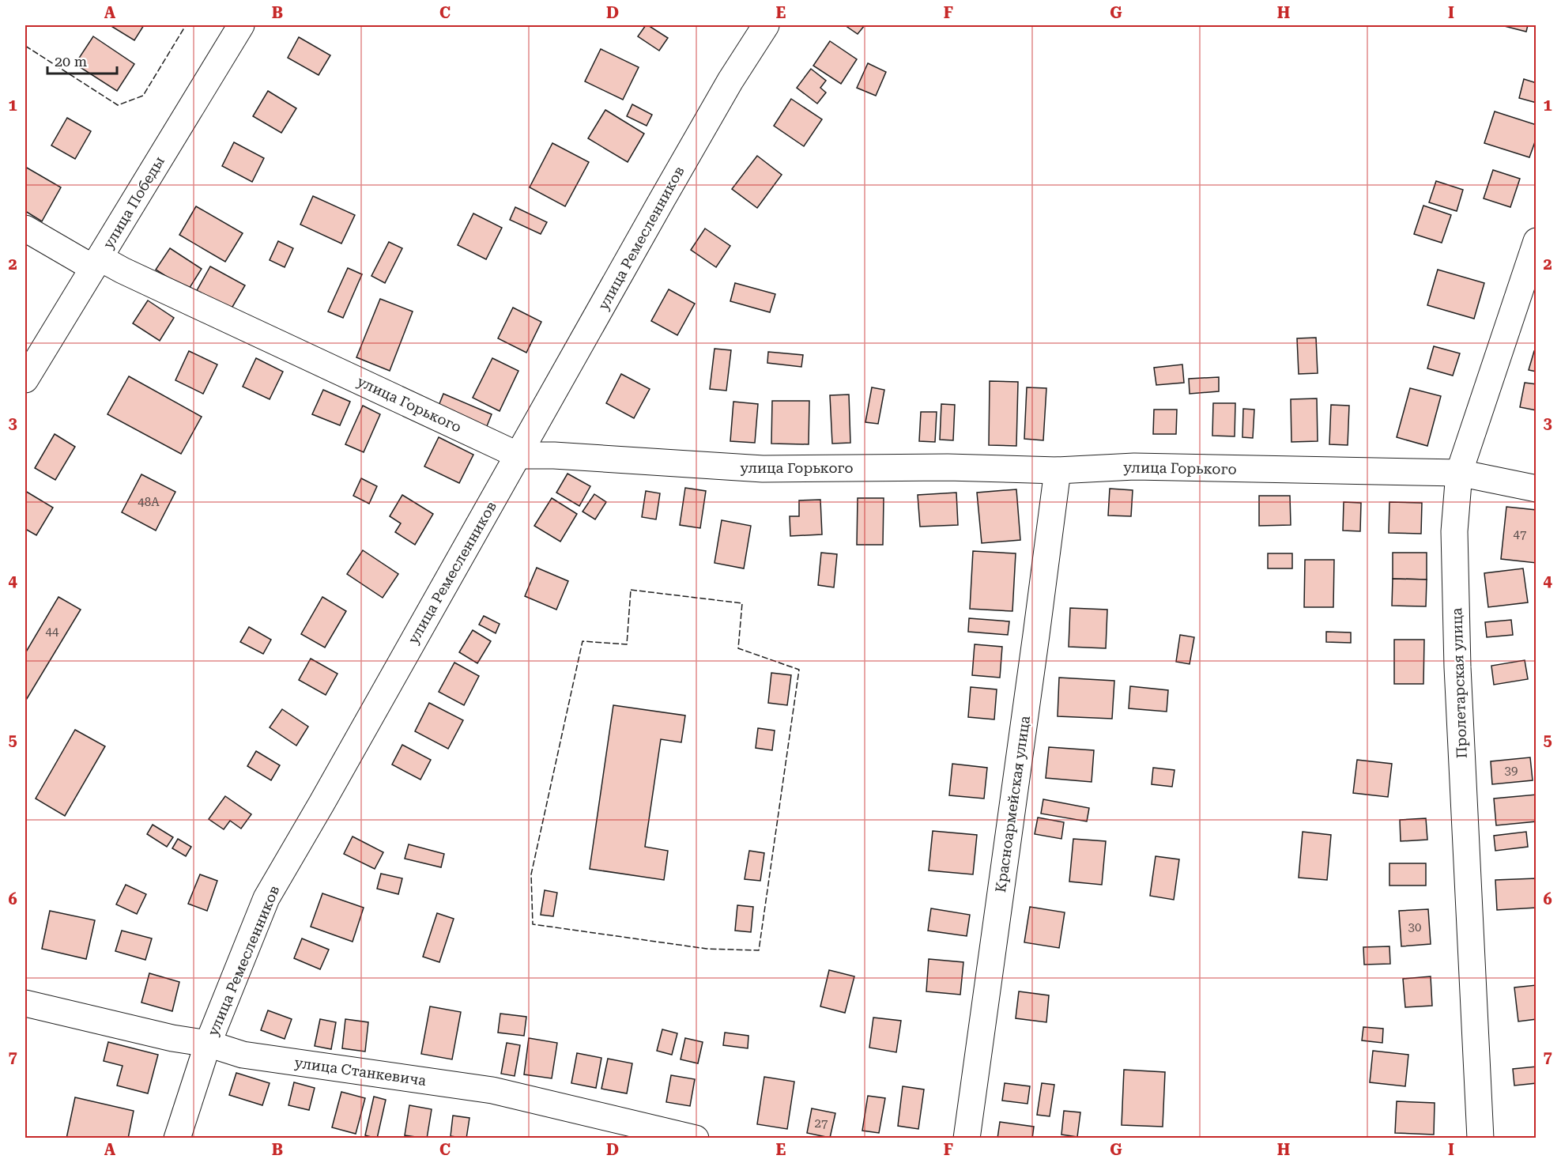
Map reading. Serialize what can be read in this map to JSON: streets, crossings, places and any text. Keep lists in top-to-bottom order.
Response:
{
  "streets": {
    "street": [
      "улица Победы",
      "улица Ремесленников",
      "улица Горького",
      "Пролетарская улица",
      "Красноармейская улица",
      "улица Станкевича"
    ]
  },
  "crossings": [
    ["улица Победы", "улица Горького"],
    ["улица Ремесленников", "улица Горького"],
    ["улица Ремесленников", "улица Станкевича"],
    ["улица Горького", "Пролетарская улица"],
    ["улица Горького", "Красноармейская улица"]
  ],
  "house_numbers": [
    "48А",
    "47",
    "44",
    "39",
    "30",
    "27"
  ],
  "scale_bar": "20 m",
  "grid": {
    "columns": [
      "A",
      "B",
      "C",
      "D",
      "E",
      "F",
      "G",
      "H",
      "I"
    ],
    "rows": [
      "1",
      "2",
      "3",
      "4",
      "5",
      "6",
      "7"
    ]
  }
}
